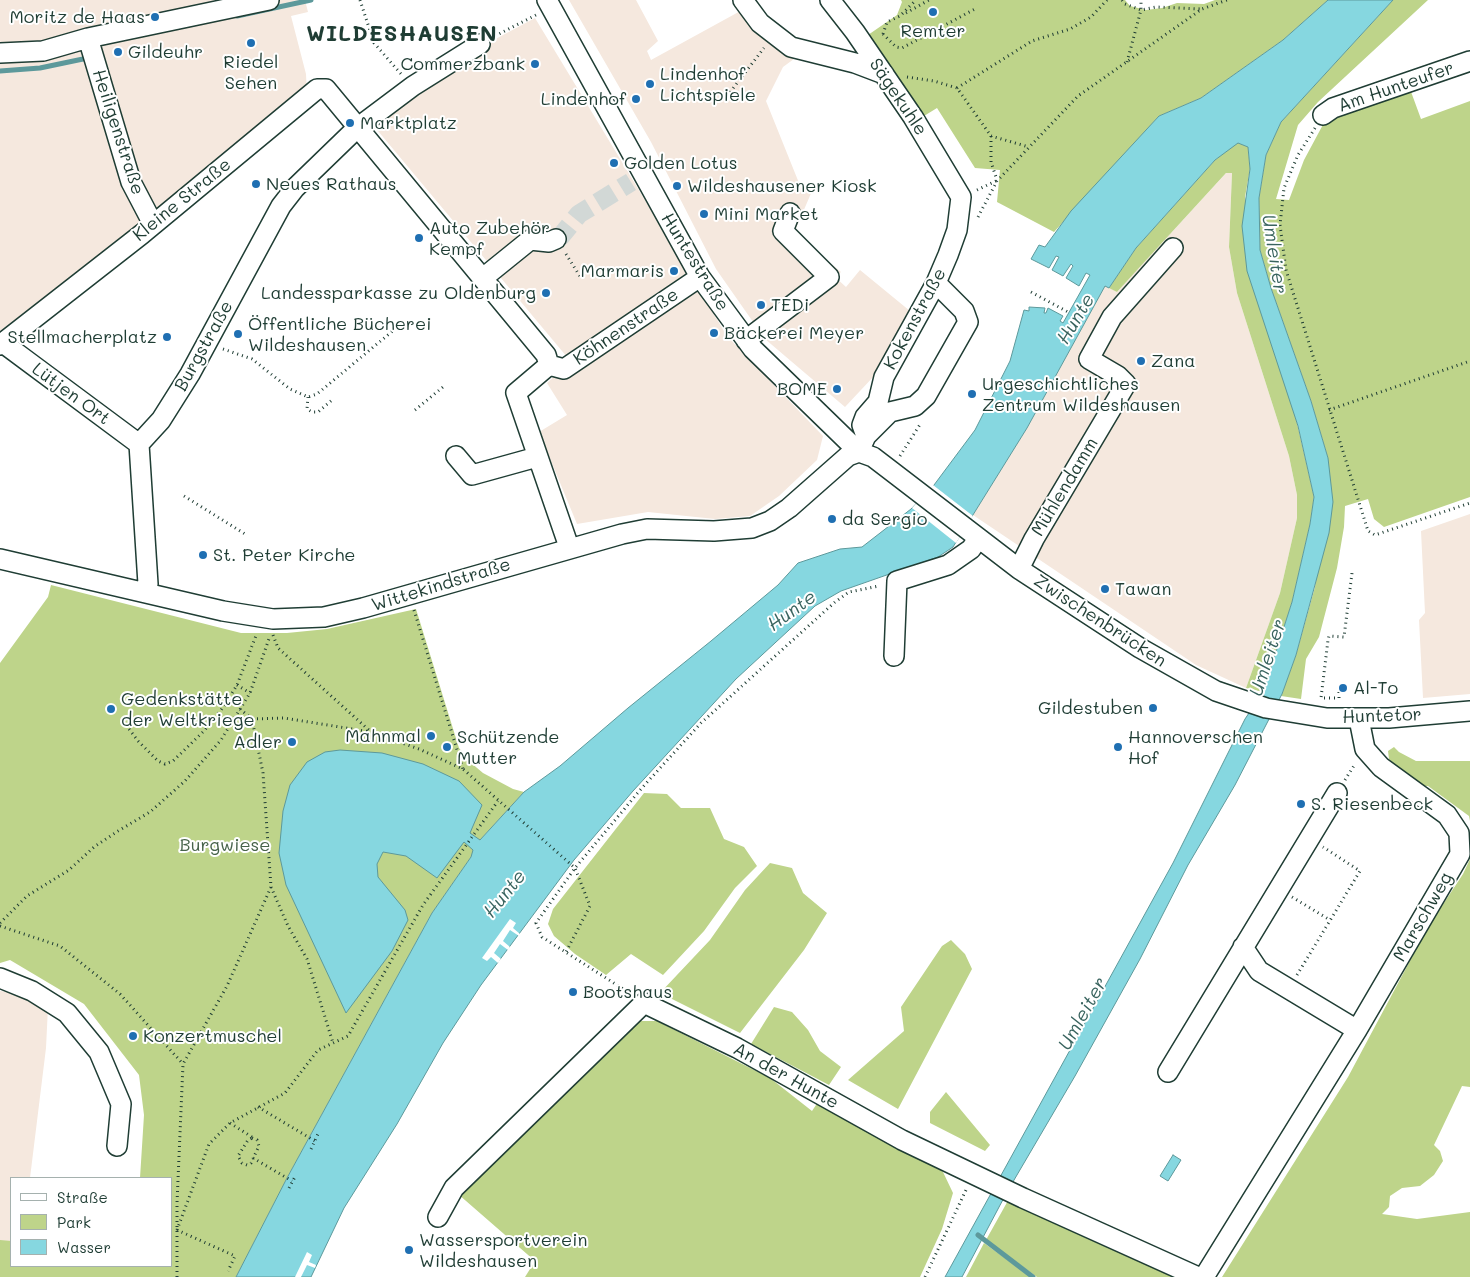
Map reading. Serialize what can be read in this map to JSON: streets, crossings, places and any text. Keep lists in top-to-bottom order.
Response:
{
  "streets": {
    "street": [
      "Am Hunteufer",
      "Sägekuhle",
      "Heiligenstraße",
      "Kleine Straße",
      "Huntestraße",
      "Kokenstraße",
      "Köhnenstraße",
      "Burgstraße",
      "Lütjen Ort",
      "Mühlendamm",
      "Wittekindstraße",
      "Zwischenbrücken",
      "Huntetor",
      "Marschweg",
      "An der Hunte"
    ]
  },
  "crossings": [
    ["Sägekuhle", "Kokenstraße"],
    ["Heiligenstraße", "Kleine Straße"],
    ["Kleine Straße", "Köhnenstraße"],
    ["Kleine Straße", "Burgstraße"],
    ["Kleine Straße", "Lütjen Ort"],
    ["Huntestraße", "Kokenstraße"],
    ["Huntestraße", "Köhnenstraße"],
    ["Huntestraße", "Wittekindstraße"],
    ["Huntestraße", "Zwischenbrücken"],
    ["Kokenstraße", "Wittekindstraße"],
    ["Burgstraße", "Lütjen Ort"],
    ["Mühlendamm", "Zwischenbrücken"],
    ["Zwischenbrücken", "Huntetor"],
    ["Huntetor", "Marschweg"]
  ],
  "districts": ["WILDESHAUSEN"],
  "water": ["Umleiter", "Hunte"],
  "parks": ["Burgwiese"],
  "places": [
    "Remter",
    "Moritz de Haas",
    "Riedel Sehen",
    "Gildeuhr",
    "Commerzbank",
    "Lindenhof Lichtspiele",
    "Lindenhof",
    "Marktplatz",
    "Golden Lotus",
    "Neues Rathaus",
    "Wildeshausener Kiosk",
    "Mini Market",
    "Auto Zubehör Kempf",
    "Marmaris",
    "Landessparkasse zu Oldenburg",
    "TEDi",
    "Bäckerei Meyer",
    "Öffentliche Bücherei Wildeshausen",
    "Stellmacherplatz",
    "Zana",
    "BOME",
    "Urgeschichtliches Zentrum Wildeshausen",
    "da Sergio",
    "St. Peter Kirche",
    "Tawan",
    "Al-To",
    "Gildestuben",
    "Gedenkstätte der Weltkriege",
    "Mahnmal",
    "Adler",
    "Schützende Mutter",
    "Hannoverschen Hof",
    "S. Riesenbeck",
    "Bootshaus",
    "Konzertmuschel",
    "Wassersportverein Wildeshausen"
  ],
  "legend": ["Straße", "Park", "Wasser"]
}
